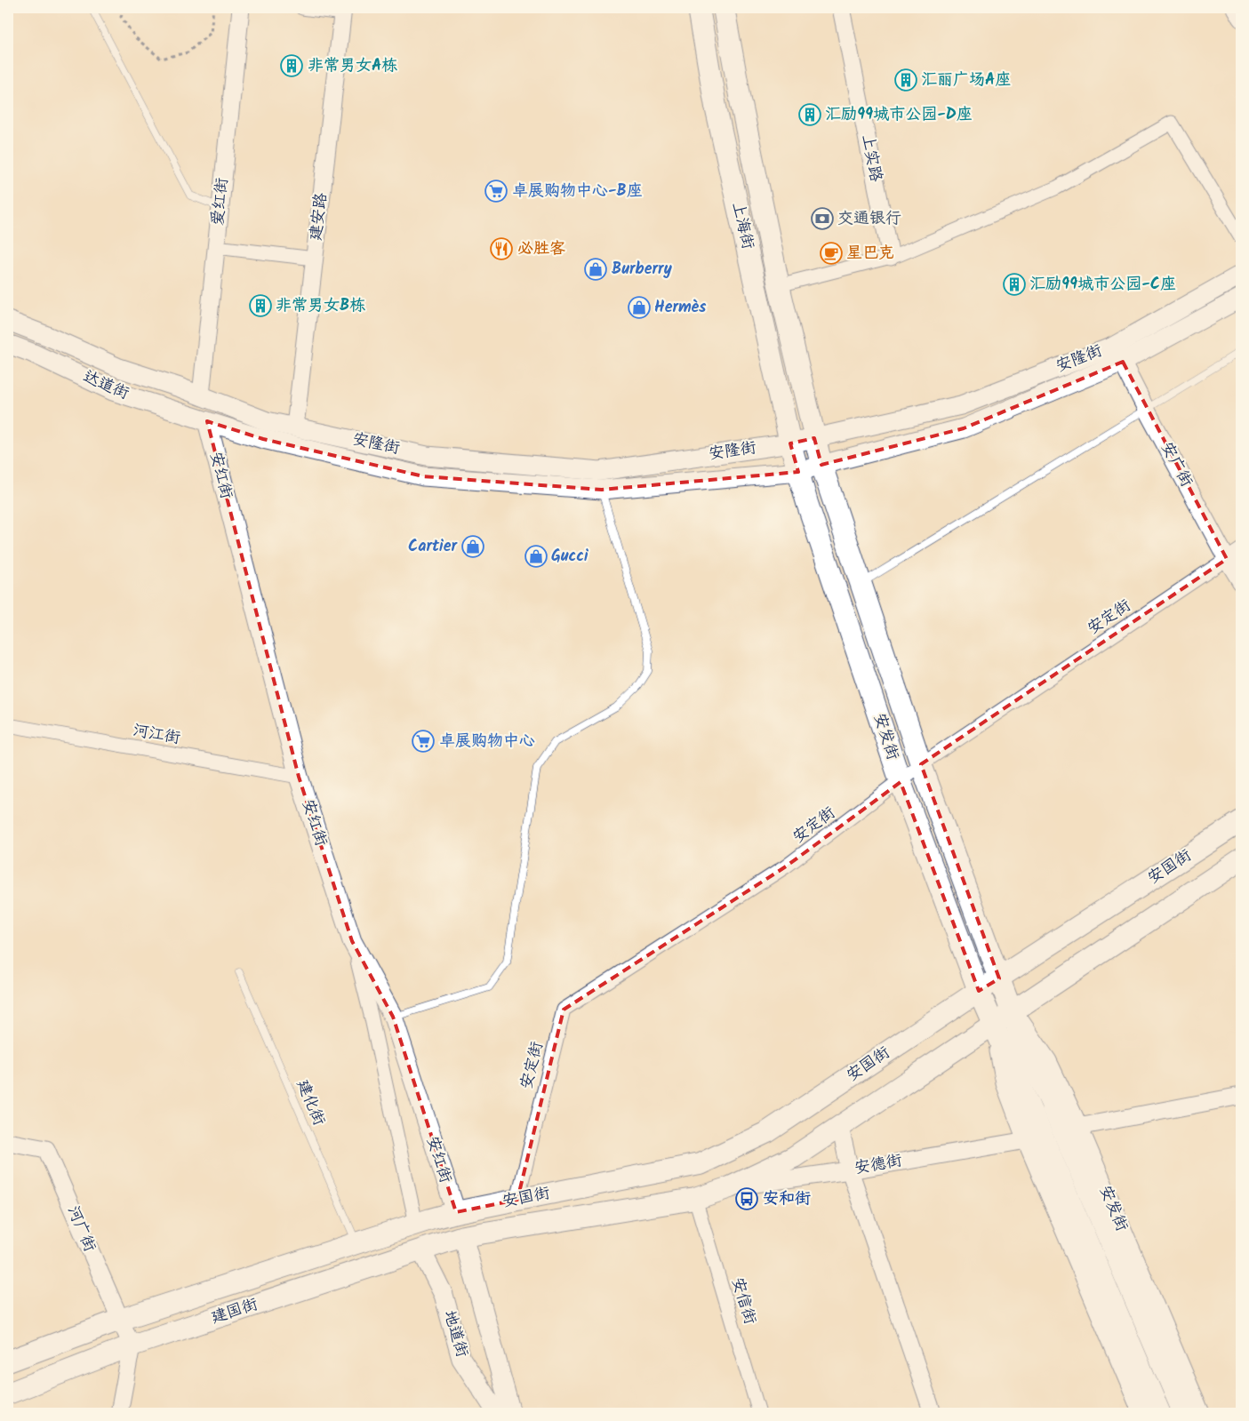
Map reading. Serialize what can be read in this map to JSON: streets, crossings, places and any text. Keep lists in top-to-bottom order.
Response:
{
  "streets": {
    "highway": ["安发街"],
    "main road": [
      "上海街",
      "安隆街",
      "达道街",
      "安红街",
      "安国街",
      "建国街",
      "地道街"
    ],
    "street": [
      "上实路",
      "爱红街",
      "建安路",
      "安广街",
      "安定街",
      "河江街",
      "安德街",
      "河广街",
      "安信街"
    ],
    "lane": ["建化街"]
  },
  "crossings": [
    ["爱红街", "安隆街"],
    ["爱红街", "达道街"],
    ["建安路", "安隆街"],
    ["上海街", "安隆街"],
    ["上海街", "安发街"],
    ["安隆街", "达道街"],
    ["安隆街", "安广街"],
    ["安隆街", "安红街"],
    ["安隆街", "安发街"],
    ["达道街", "安红街"],
    ["安广街", "安定街"],
    ["安红街", "河江街"],
    ["安红街", "安国街"],
    ["安红街", "建国街"],
    ["安定街", "安发街"],
    ["安定街", "安国街"],
    ["安发街", "安国街"],
    ["安发街", "安德街"],
    ["安国街", "安德街"],
    ["安国街", "安信街"],
    ["安国街", "建国街"],
    ["建化街", "建国街"],
    ["河广街", "建国街"],
    ["建国街", "地道街"]
  ],
  "places": {
    "building": [
      "非常男女A栋",
      "汇丽广场A座",
      "汇励99城市公园-D座",
      "汇励99城市公园-C座",
      "非常男女B栋"
    ],
    "supermarket": ["卓展购物中心-B座", "卓展购物中心"],
    "bank": ["交通银行"],
    "restaurant": ["必胜客"],
    "cafe": ["星巴克"],
    "shop": [
      "Burberry",
      "Hermès",
      "Cartier",
      "Gucci"
    ],
    "bus stop": ["安和街"]
  }
}
